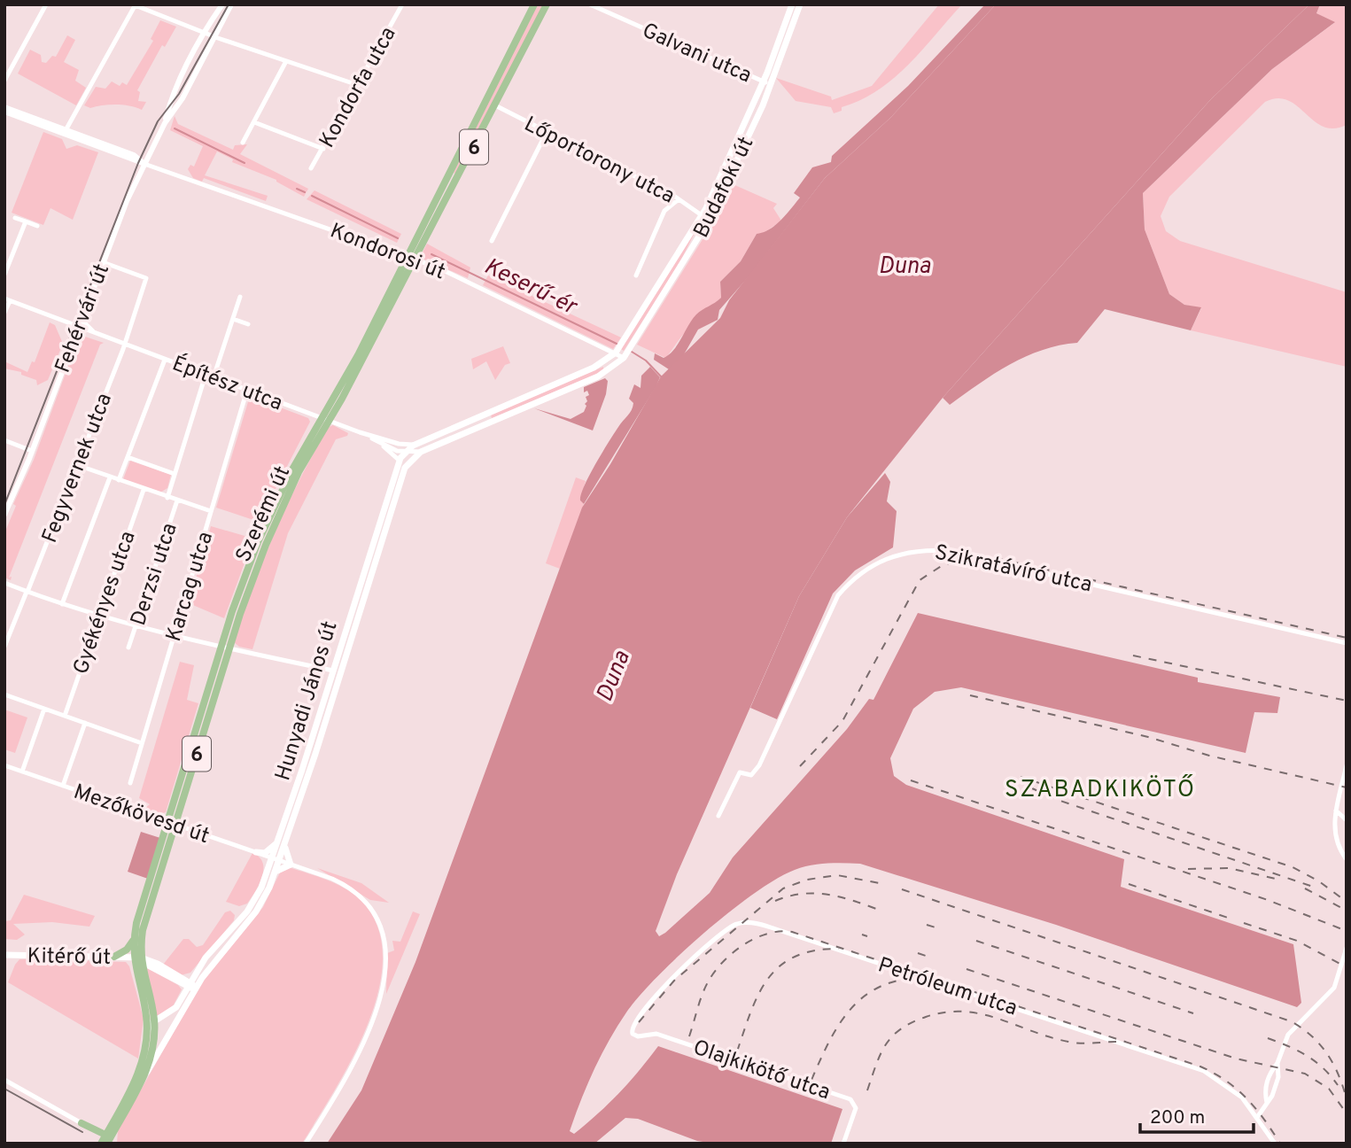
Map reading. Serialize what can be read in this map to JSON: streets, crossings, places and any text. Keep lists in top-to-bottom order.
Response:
{
  "streets": {
    "main road": [
      "6",
      "Budafoki út",
      "Szerémi út",
      "Hunyadi János út",
      "Kitérő út"
    ],
    "street": [
      "Galvani utca",
      "Kondorfa utca",
      "Lőportorony utca",
      "Kondorosi út",
      "Fehérvári út",
      "Építész utca",
      "Fegyvernek utca",
      "Szikratávíró utca",
      "Derzsi utca",
      "Karcag utca",
      "Gyékényes utca",
      "Mezőkövesd út",
      "Petróleum utca",
      "Olajkikötő utca"
    ]
  },
  "crossings": [
    ["Galvani utca", "Budafoki út"],
    ["Lőportorony utca", "Budafoki út"],
    ["Lőportorony utca", "Szerémi út"],
    ["Budafoki út", "Kondorosi út"],
    ["Budafoki út", "Hunyadi János út"],
    ["Kondorosi út", "Fehérvári út"],
    ["Kondorosi út", "Szerémi út"],
    ["Kondorosi út", "Hunyadi János út"],
    ["Fehérvári út", "Építész utca"],
    ["Fehérvári út", "Fegyvernek utca"],
    ["Építész utca", "Fegyvernek utca"],
    ["Építész utca", "Szerémi út"],
    ["Építész utca", "Karcag utca"],
    ["Építész utca", "Hunyadi János út"],
    ["Szerémi út", "Hunyadi János út"],
    ["Szerémi út", "Mezőkövesd út"],
    ["Szerémi út", "Kitérő út"],
    ["Hunyadi János út", "Mezőkövesd út"],
    ["Hunyadi János út", "Kitérő út"],
    ["Petróleum utca", "Olajkikötő utca"]
  ],
  "districts": ["SZABADKIKÖTŐ"],
  "water": ["Duna", "Keserű-ér"],
  "scale_bar": "200 m"
}
